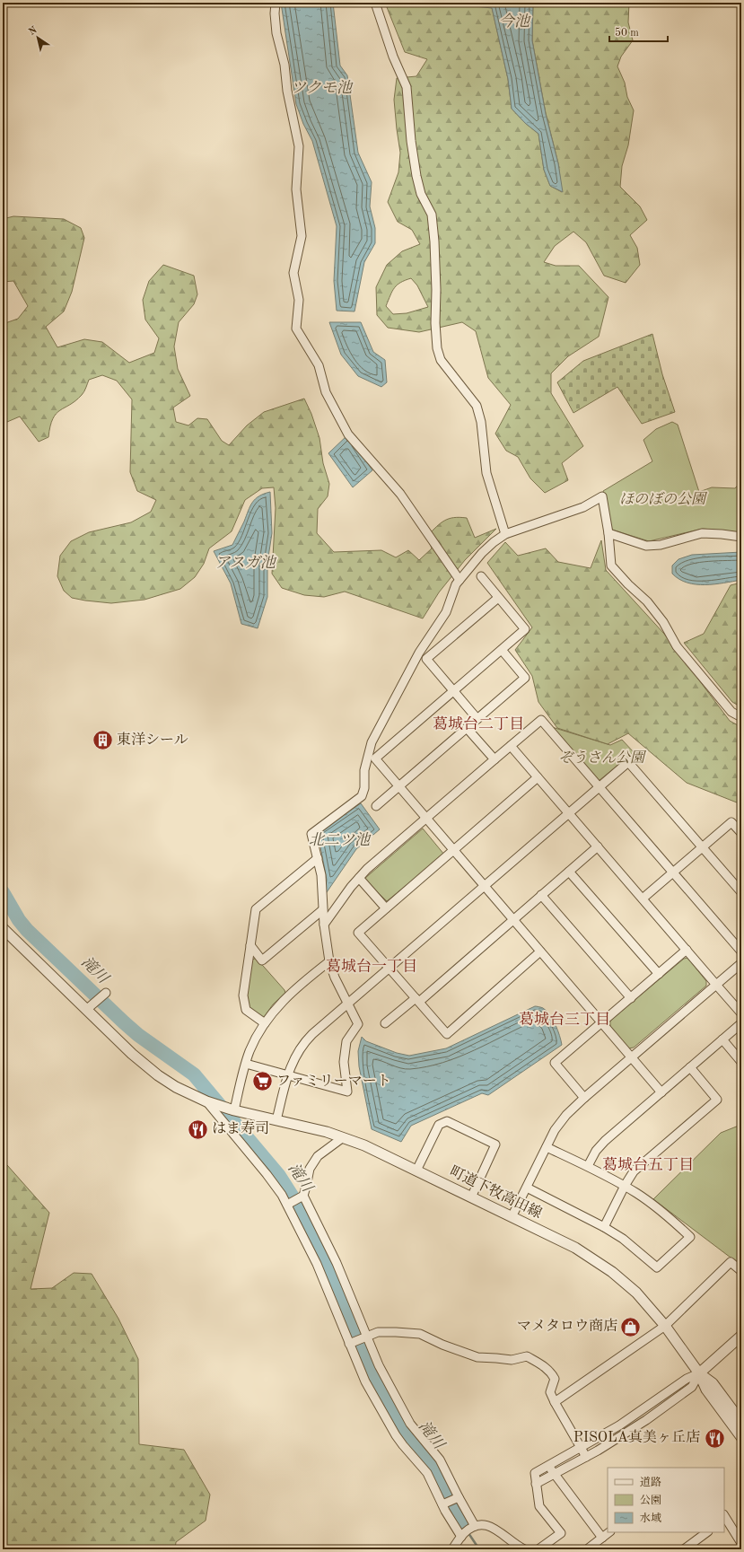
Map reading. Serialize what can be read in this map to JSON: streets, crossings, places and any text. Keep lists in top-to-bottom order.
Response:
{
  "streets": {
    "street": ["町道下牧高田線"]
  },
  "districts": [
    "葛城台二丁目",
    "葛城台一丁目",
    "葛城台三丁目",
    "葛城台五丁目"
  ],
  "water": [
    "今池",
    "ツクモ池",
    "アスガ池",
    "北二ツ池",
    "滝川"
  ],
  "parks": ["ほのぼの公園", "ぞうさん公園"],
  "places": {
    "building": ["東洋シール"],
    "supermarket": ["ファミリーマート"],
    "restaurant": ["はま寿司", "PISOLA真美ヶ丘店"],
    "shop": ["マメタロウ商店"]
  },
  "legend": ["道路", "公園", "水域"],
  "scale_bar": "50 m",
  "north": "top left"
}
